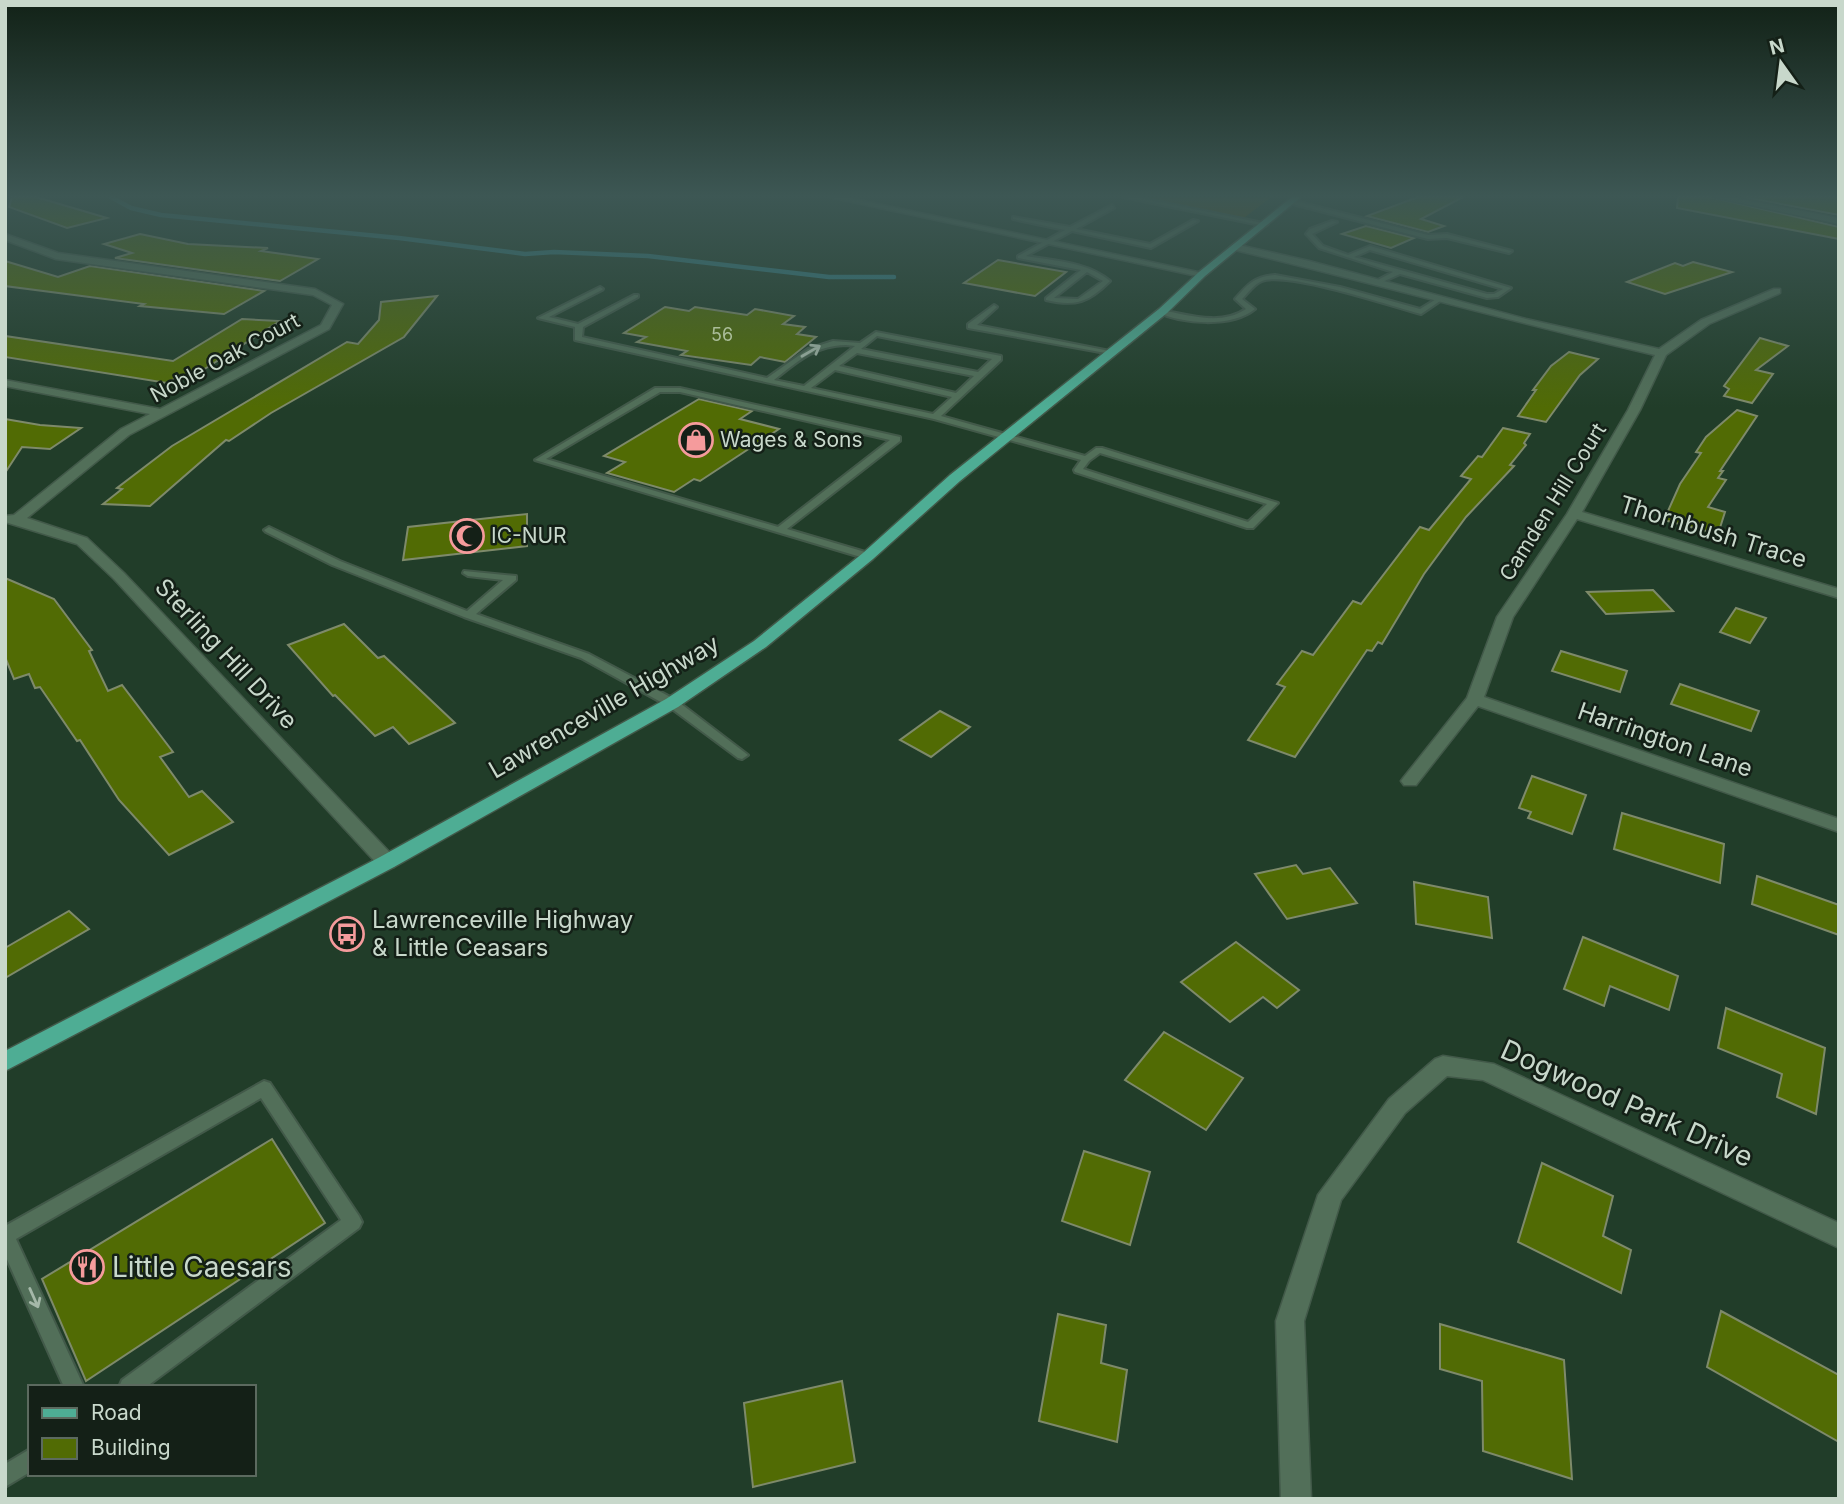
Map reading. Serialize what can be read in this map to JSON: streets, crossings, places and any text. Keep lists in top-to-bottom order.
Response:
{
  "streets": {
    "main road": ["Lawrenceville Highway"],
    "street": [
      "Noble Oak Court",
      "Camden Hill Court",
      "Thornbush Trace",
      "Sterling Hill Drive",
      "Harrington Lane",
      "Dogwood Park Drive"
    ]
  },
  "crossings": [
    ["Noble Oak Court", "Sterling Hill Drive"],
    ["Camden Hill Court", "Thornbush Trace"],
    ["Camden Hill Court", "Harrington Lane"],
    ["Sterling Hill Drive", "Lawrenceville Highway"]
  ],
  "places": {
    "shop": ["Wages & Sons"],
    "mosque": ["IC-NUR"],
    "bus stop": ["Lawrenceville Highway & Little Ceasars"],
    "restaurant": ["Little Caesars"]
  },
  "house_numbers": ["56"],
  "legend": ["Road", "Building"],
  "north": "top"
}
